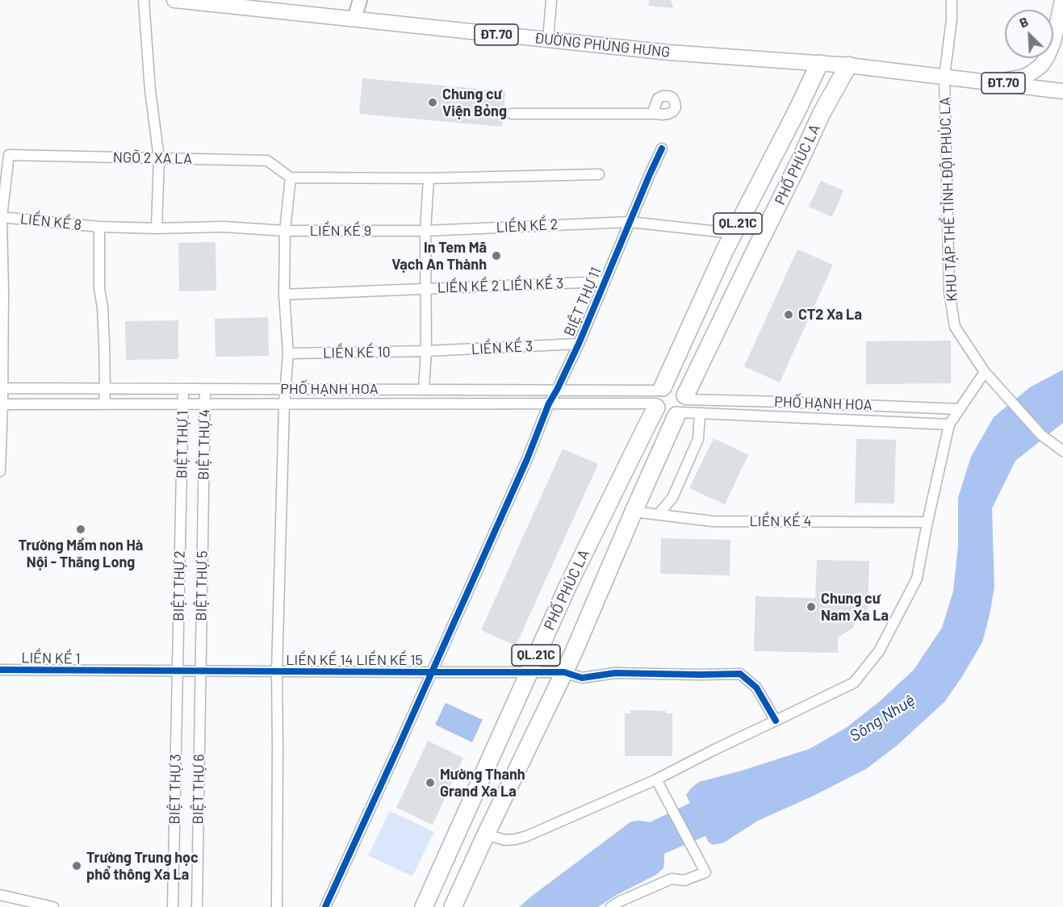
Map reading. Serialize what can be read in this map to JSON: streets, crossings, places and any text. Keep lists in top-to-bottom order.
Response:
{
  "streets": {
    "highway": ["PHỐ PHÚC LA", "QL.21C"],
    "main road": ["ĐT.70", "ĐƯỜNG PHÙNG HƯNG"],
    "street": [
      "NGÕ 2 XA LA",
      "KHU TẬP THỂ TỈNH ĐỘI PHÚC LA",
      "LIỀN KỀ 8",
      "LIỀN KỀ 2",
      "LIỀN KỀ 9",
      "LIỀN KỀ 2 LIỀN KỀ 3",
      "BIỆT THỰ 11",
      "LIỀN KỀ 3",
      "LIỀN KỀ 10",
      "PHỐ HẠNH HOA",
      "BIỆT THỰ 1",
      "BIỆT THỰ 4",
      "LIỀN KỀ 4",
      "BIỆT THỰ 2",
      "BIỆT THỰ 5",
      "LIỀN KỀ 1",
      "LIỀN KỀ 14 LIỀN KỀ 15",
      "BIỆT THỰ 3",
      "BIỆT THỰ 6"
    ]
  },
  "crossings": [
    ["ĐT.70", "ĐƯỜNG PHÙNG HƯNG"],
    ["ĐT.70", "KHU TẬP THỂ TỈNH ĐỘI PHÚC LA"],
    ["ĐƯỜNG PHÙNG HƯNG", "PHỐ PHÚC LA"],
    ["ĐƯỜNG PHÙNG HƯNG", "KHU TẬP THỂ TỈNH ĐỘI PHÚC LA"],
    ["NGÕ 2 XA LA", "LIỀN KỀ 8"],
    ["PHỐ PHÚC LA", "LIỀN KỀ 2"],
    ["PHỐ PHÚC LA", "PHỐ HẠNH HOA"],
    ["PHỐ PHÚC LA", "LIỀN KỀ 4"],
    ["PHỐ PHÚC LA", "LIỀN KỀ 14 LIỀN KỀ 15"],
    ["LIỀN KỀ 8", "LIỀN KỀ 9"],
    ["LIỀN KỀ 2", "LIỀN KỀ 9"],
    ["LIỀN KỀ 2", "BIỆT THỰ 11"],
    ["LIỀN KỀ 2 LIỀN KỀ 3", "BIỆT THỰ 11"],
    ["BIỆT THỰ 11", "LIỀN KỀ 3"],
    ["BIỆT THỰ 11", "PHỐ HẠNH HOA"],
    ["BIỆT THỰ 11", "LIỀN KỀ 14 LIỀN KỀ 15"],
    ["LIỀN KỀ 3", "LIỀN KỀ 10"],
    ["PHỐ HẠNH HOA", "BIỆT THỰ 1"],
    ["PHỐ HẠNH HOA", "BIỆT THỰ 4"],
    ["BIỆT THỰ 1", "BIỆT THỰ 2"],
    ["BIỆT THỰ 4", "BIỆT THỰ 5"],
    ["BIỆT THỰ 2", "LIỀN KỀ 1"],
    ["BIỆT THỰ 2", "LIỀN KỀ 14 LIỀN KỀ 15"],
    ["BIỆT THỰ 2", "BIỆT THỰ 3"],
    ["BIỆT THỰ 5", "LIỀN KỀ 14 LIỀN KỀ 15"],
    ["BIỆT THỰ 5", "BIỆT THỰ 6"],
    ["LIỀN KỀ 1", "LIỀN KỀ 14 LIỀN KỀ 15"],
    ["LIỀN KỀ 1", "BIỆT THỰ 3"],
    ["LIỀN KỀ 14 LIỀN KỀ 15", "BIỆT THỰ 3"],
    ["LIỀN KỀ 14 LIỀN KỀ 15", "BIỆT THỰ 6"]
  ],
  "water": ["Sông Nhuệ"],
  "places": [
    "Chung cư Viện Bỏng",
    "In Tem Mã Vạch An Thành",
    "CT2 Xa La",
    "Trường Mầm non Hà Nội - Thăng Long",
    "Chung cư Nam Xa La",
    "Mường Thanh Grand Xa La",
    "Trường Trung học phổ thông Xa La"
  ],
  "north": "top left"
}
